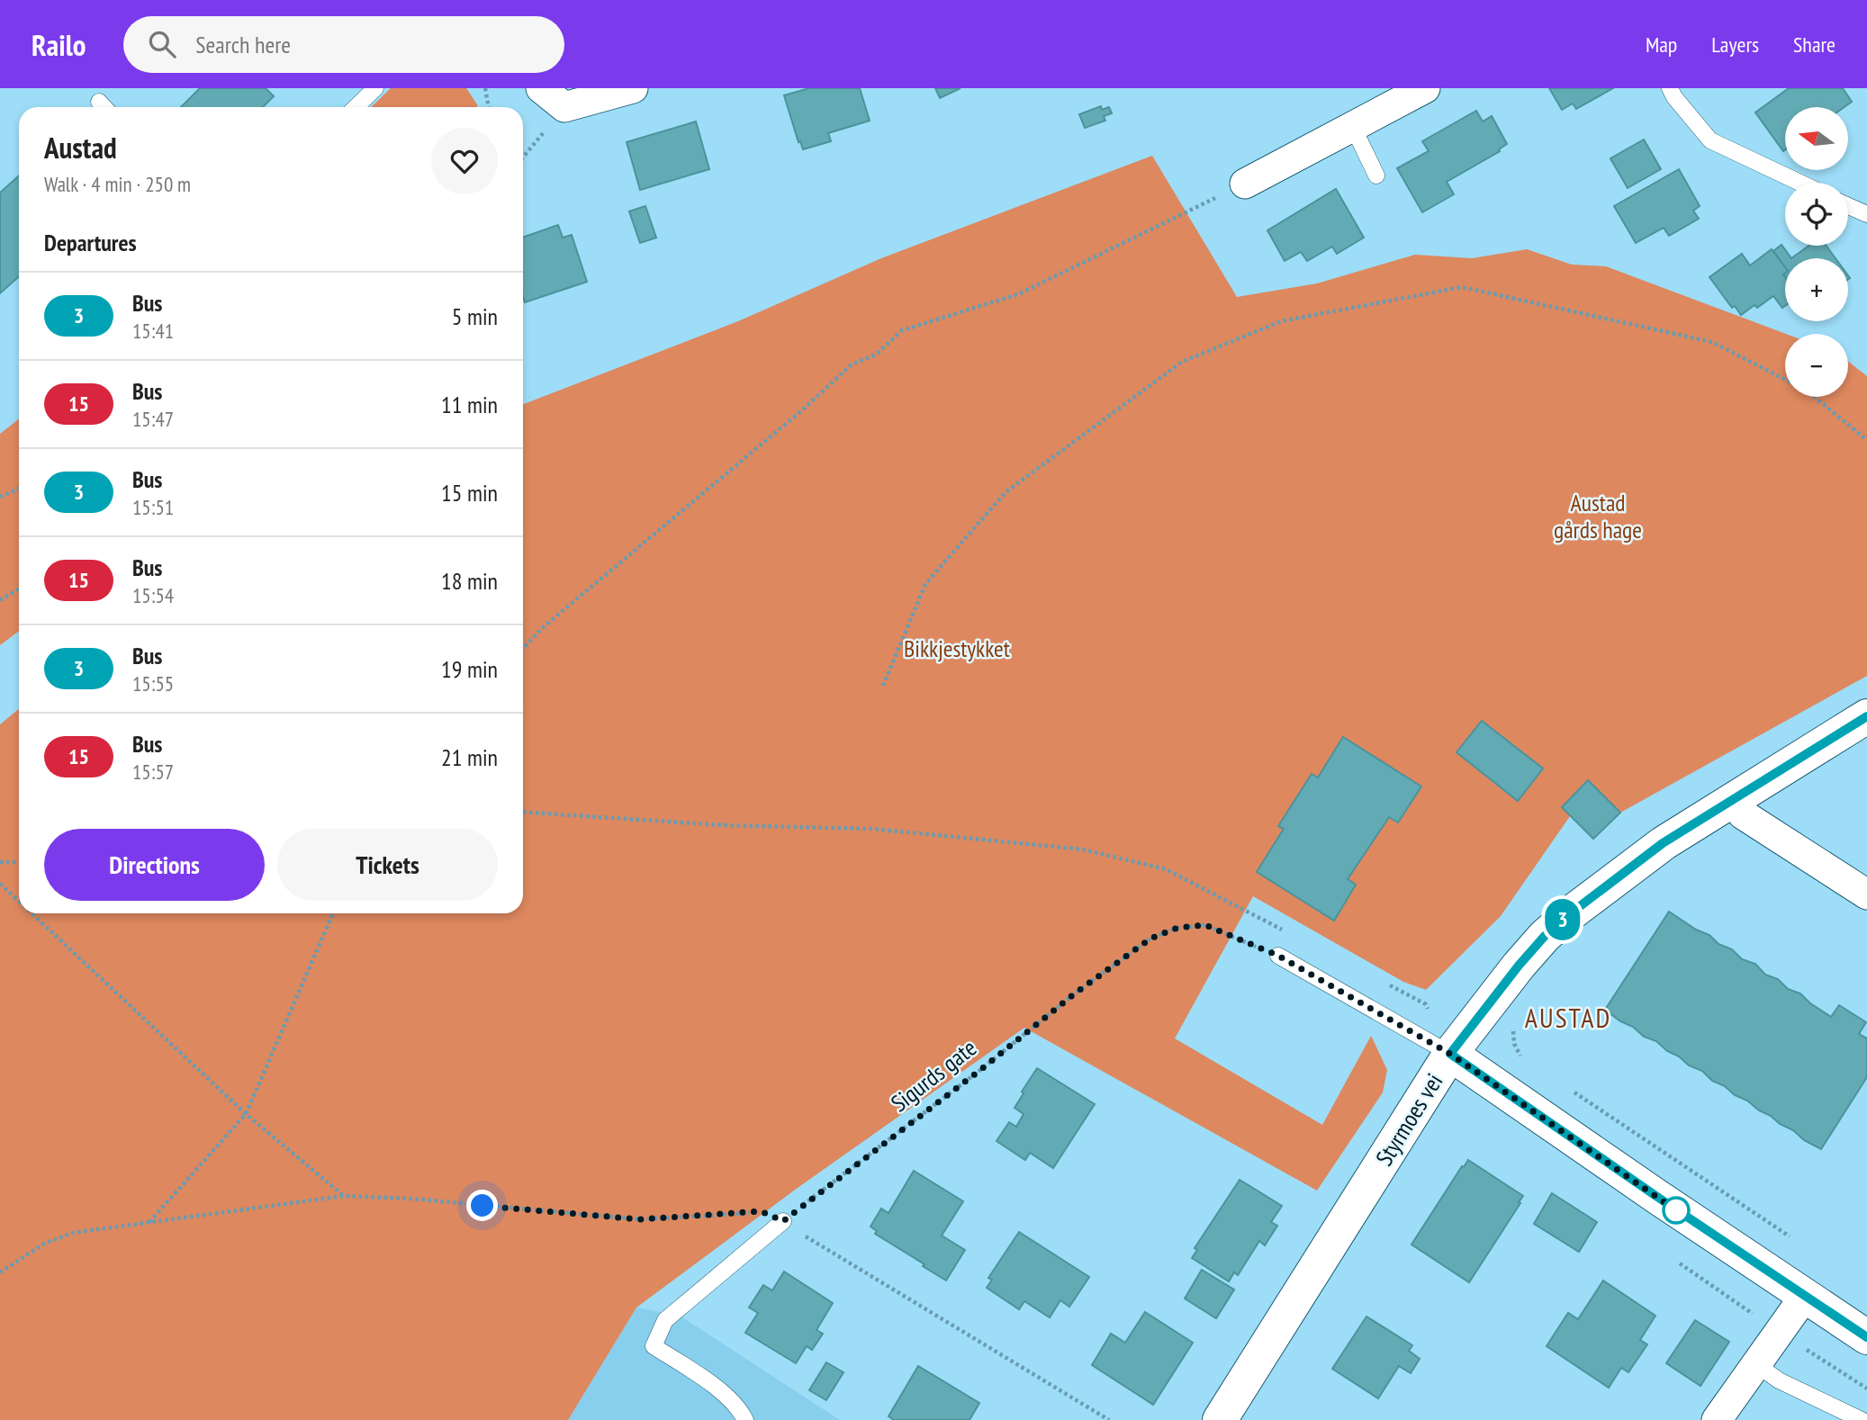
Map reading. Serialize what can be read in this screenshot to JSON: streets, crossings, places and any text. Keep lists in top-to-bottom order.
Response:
{
  "streets": {
    "main road": ["Styrmoes vei"],
    "path": ["Sigurds gate"]
  },
  "districts": ["AUSTAD"],
  "parks": ["Austad gårds hage", "Bikkjestykket"],
  "lines": ["bus line 3"],
  "north": "left",
  "page": {
    "header": "Railo",
    "search": "Search here",
    "nav": ["Map", "Layers", "Share"],
    "on_map": "3",
    "map_buttons": ["+", "−"],
    "heading": [
      ["Austad", "Walk · 4 min · 250 m"],
      "Departures"
    ],
    "list": [
      {
        "mark": "3",
        "name": "Bus",
        "note": "15:41",
        "value": "5 min"
      },
      {
        "mark": "15",
        "name": "Bus",
        "note": "15:47",
        "value": "11 min"
      },
      {
        "mark": "3",
        "name": "Bus",
        "note": "15:51",
        "value": "15 min"
      },
      {
        "mark": "15",
        "name": "Bus",
        "note": "15:54",
        "value": "18 min"
      },
      {
        "mark": "3",
        "name": "Bus",
        "note": "15:55",
        "value": "19 min"
      },
      {
        "mark": "15",
        "name": "Bus",
        "note": "15:57",
        "value": "21 min"
      }
    ],
    "buttons": ["Directions", "Tickets"]
  }
}
